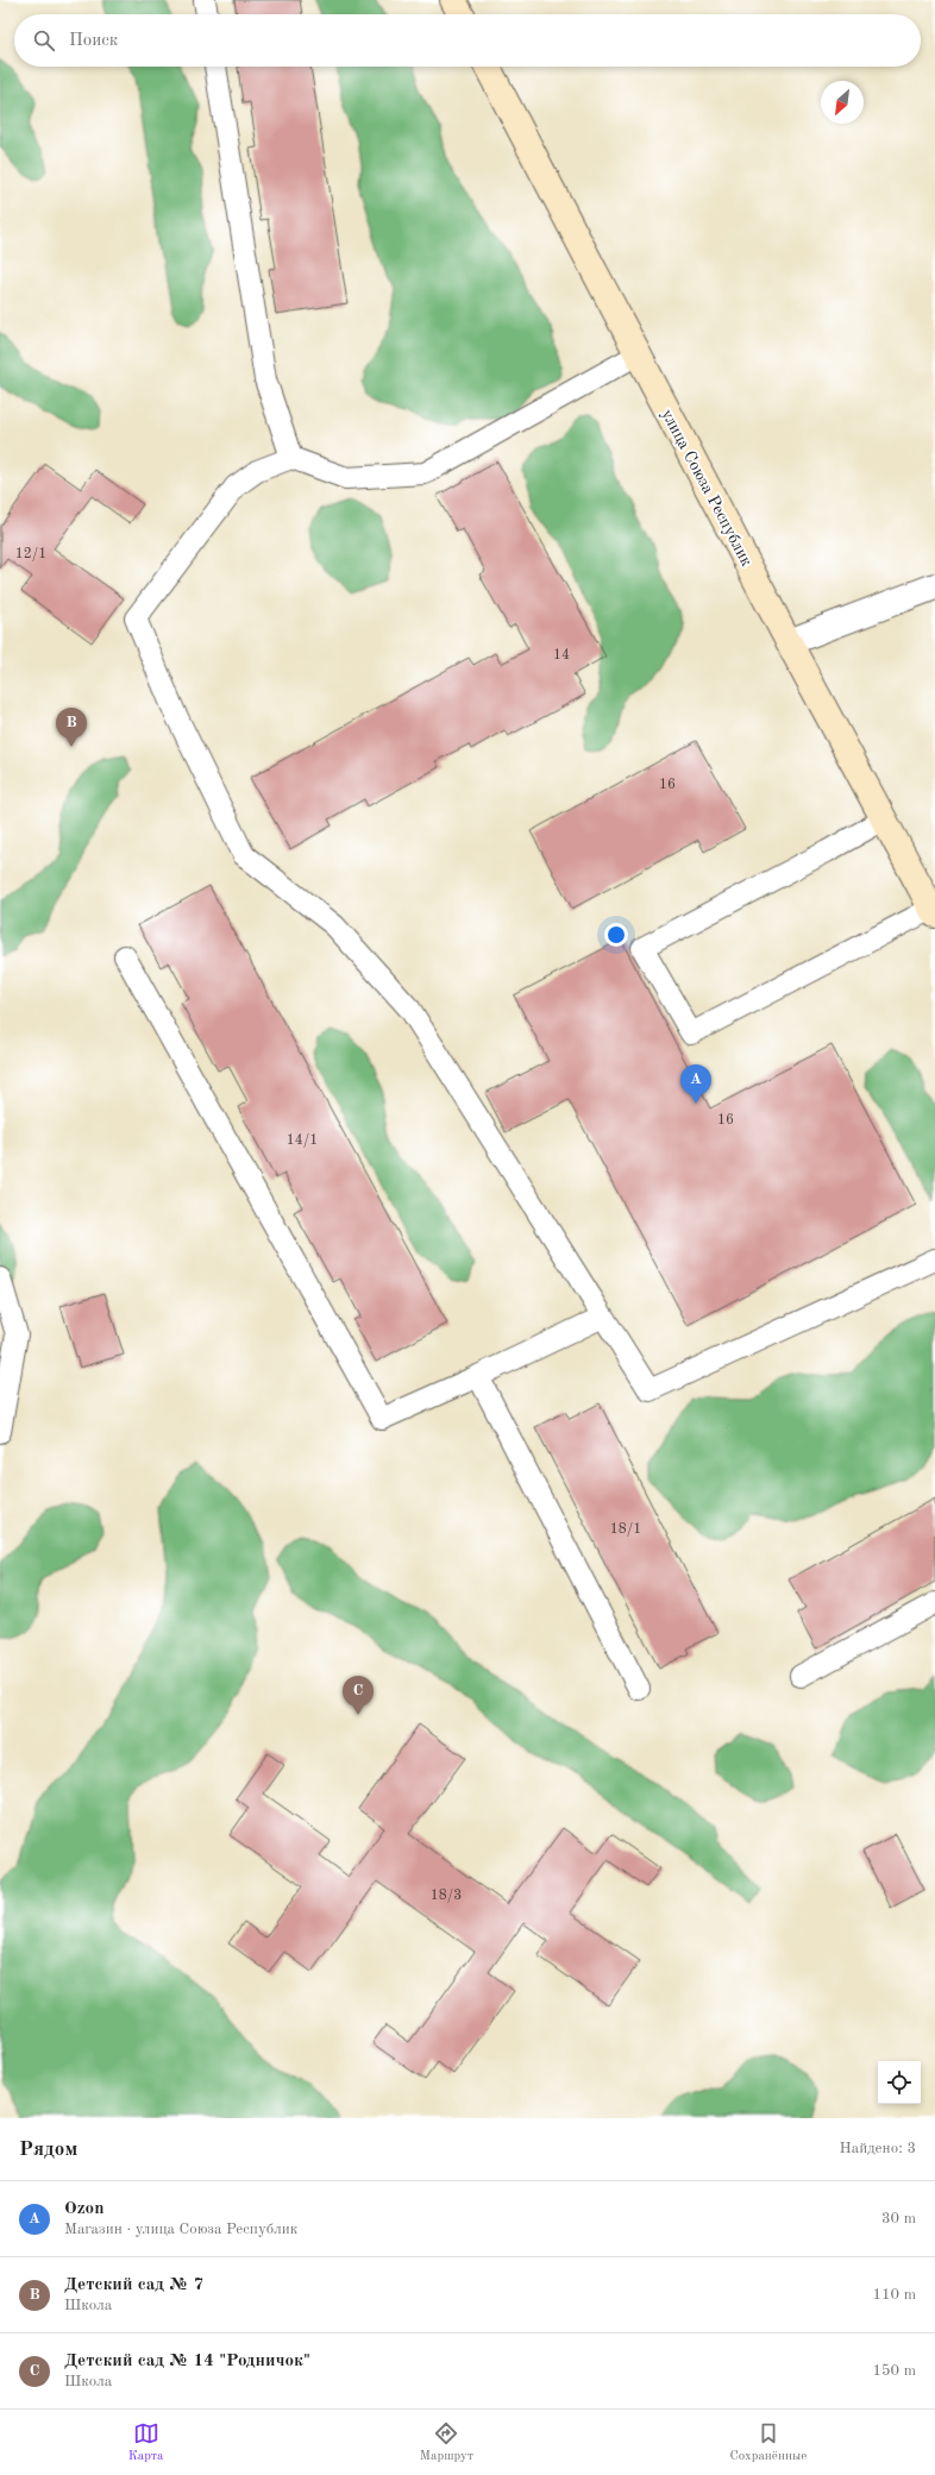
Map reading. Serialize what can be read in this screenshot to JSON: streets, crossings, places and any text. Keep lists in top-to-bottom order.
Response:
{
  "streets": {
    "street": ["улица Союза Республик"]
  },
  "house_numbers": [
    "12/1",
    "14",
    "16",
    "16",
    "14/1",
    "18/1",
    "18/3"
  ],
  "north": "bottom left",
  "page": {
    "search": "Поиск",
    "pins": ["B", "A", "C"],
    "heading": ["Рядом", "Найдено: 3"],
    "list": [
      {
        "mark": "A",
        "name": "Ozon",
        "note": "Магазин · улица Союза Республик",
        "value": "30 m"
      },
      {
        "mark": "B",
        "name": "Детский сад № 7",
        "note": "Школа",
        "value": "110 m"
      },
      {
        "mark": "C",
        "name": "Детский сад № 14 \"Родничок\"",
        "note": "Школа",
        "value": "150 m"
      }
    ],
    "nav": ["Карта", "Маршрут", "Сохранённые"]
  }
}
